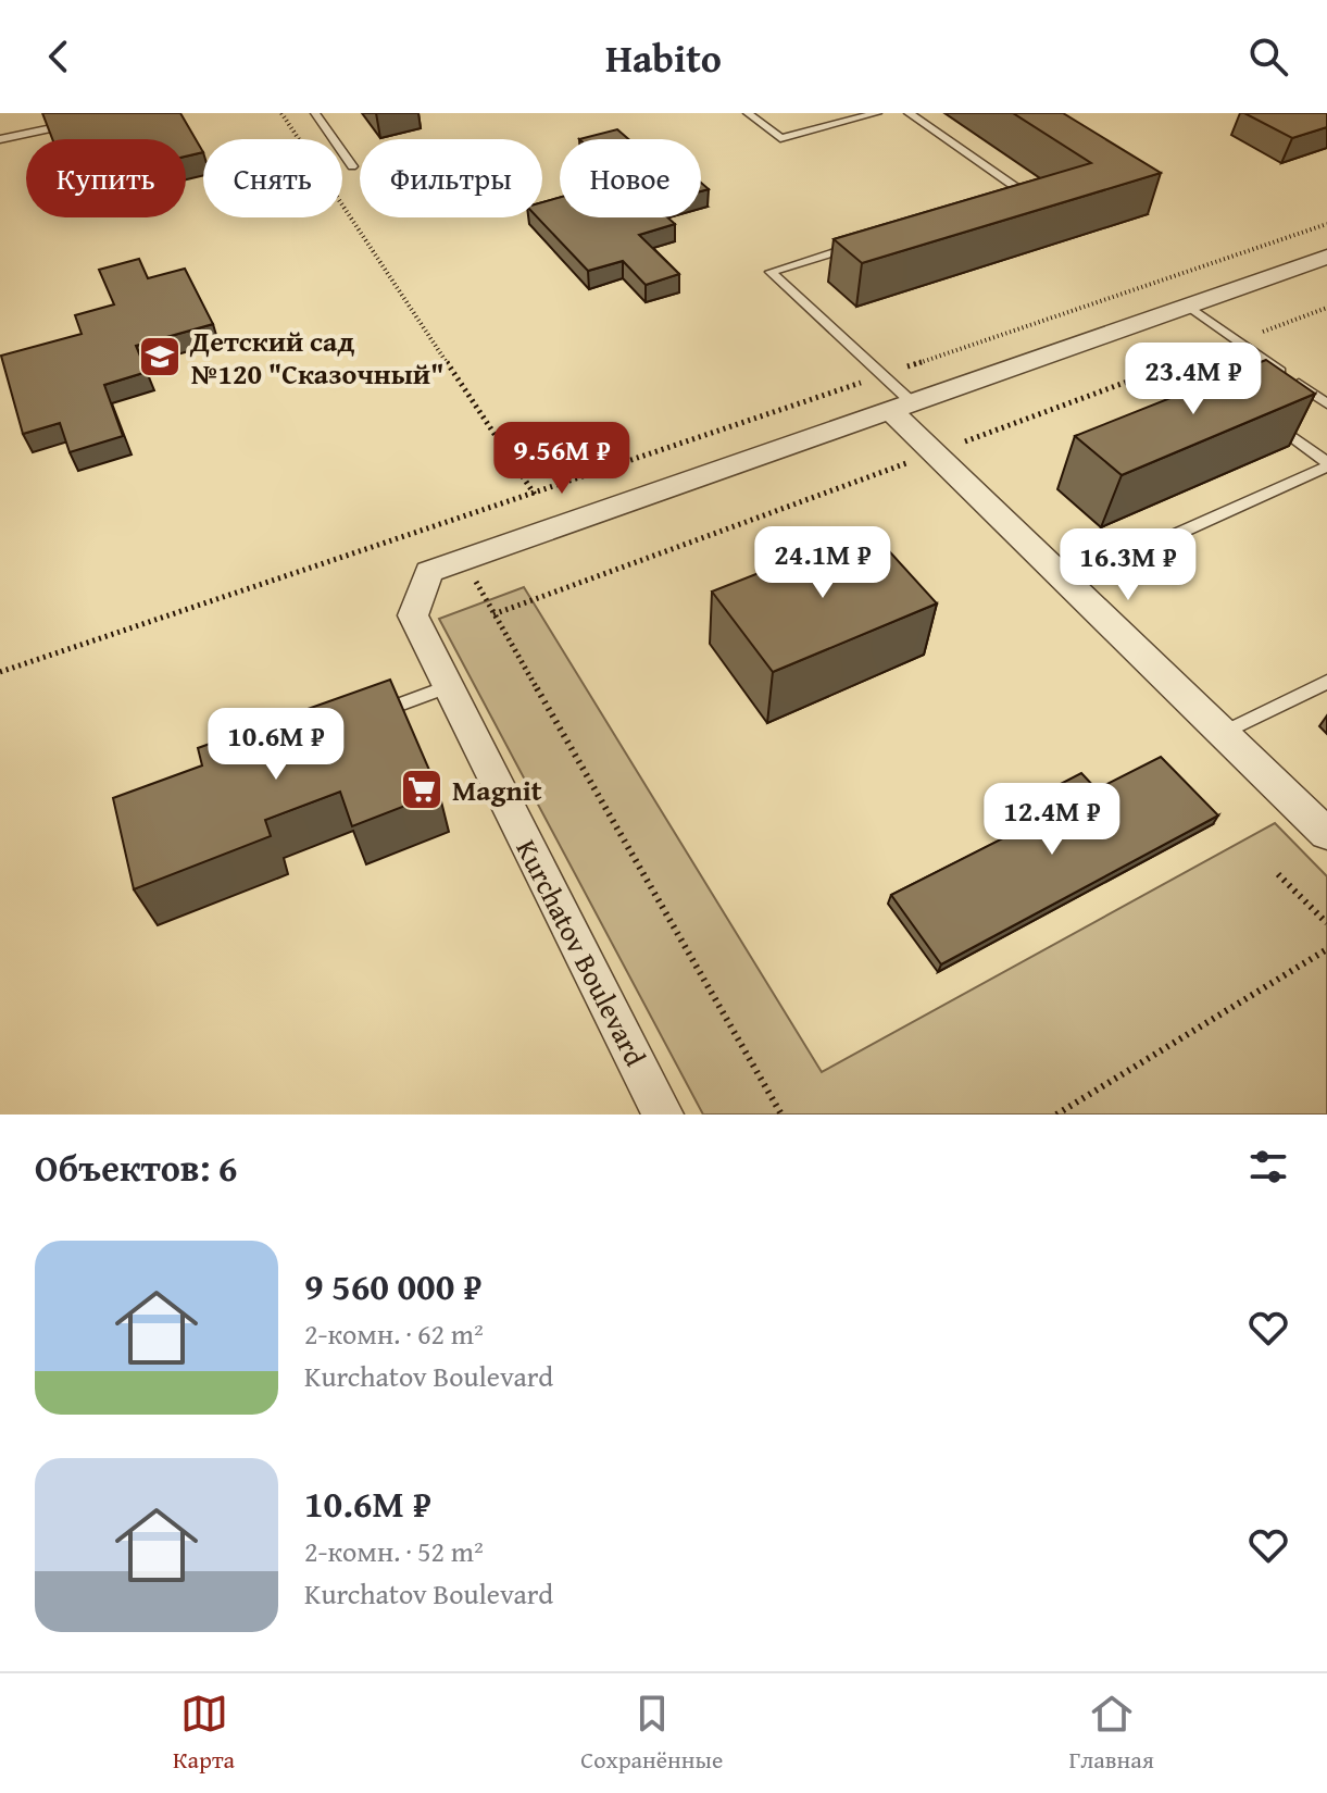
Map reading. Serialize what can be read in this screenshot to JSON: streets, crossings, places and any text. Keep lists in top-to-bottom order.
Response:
{
  "streets": {
    "street": ["Kurchatov Boulevard"]
  },
  "places": {
    "school or university": ["Детский сад №120 \"Сказочный\""],
    "supermarket": ["Magnit"]
  },
  "page": {
    "header": "Habito",
    "chip": [
      "Купить",
      "Снять",
      "Фильтры",
      "Новое"
    ],
    "price": [
      "23.4M ₽",
      "9.56M ₽",
      "24.1M ₽",
      "16.3M ₽",
      "10.6M ₽",
      "12.4M ₽"
    ],
    "heading": "Объектов: 6",
    "list": [
      {
        "name": "9 560 000 ₽",
        "note": "2-комн. · 62 m² · Kurchatov Boulevard"
      },
      {
        "name": "10.6M ₽",
        "note": "2-комн. · 52 m² · Kurchatov Boulevard"
      }
    ],
    "tabs": ["Карта", "Сохранённые", "Главная"]
  }
}
